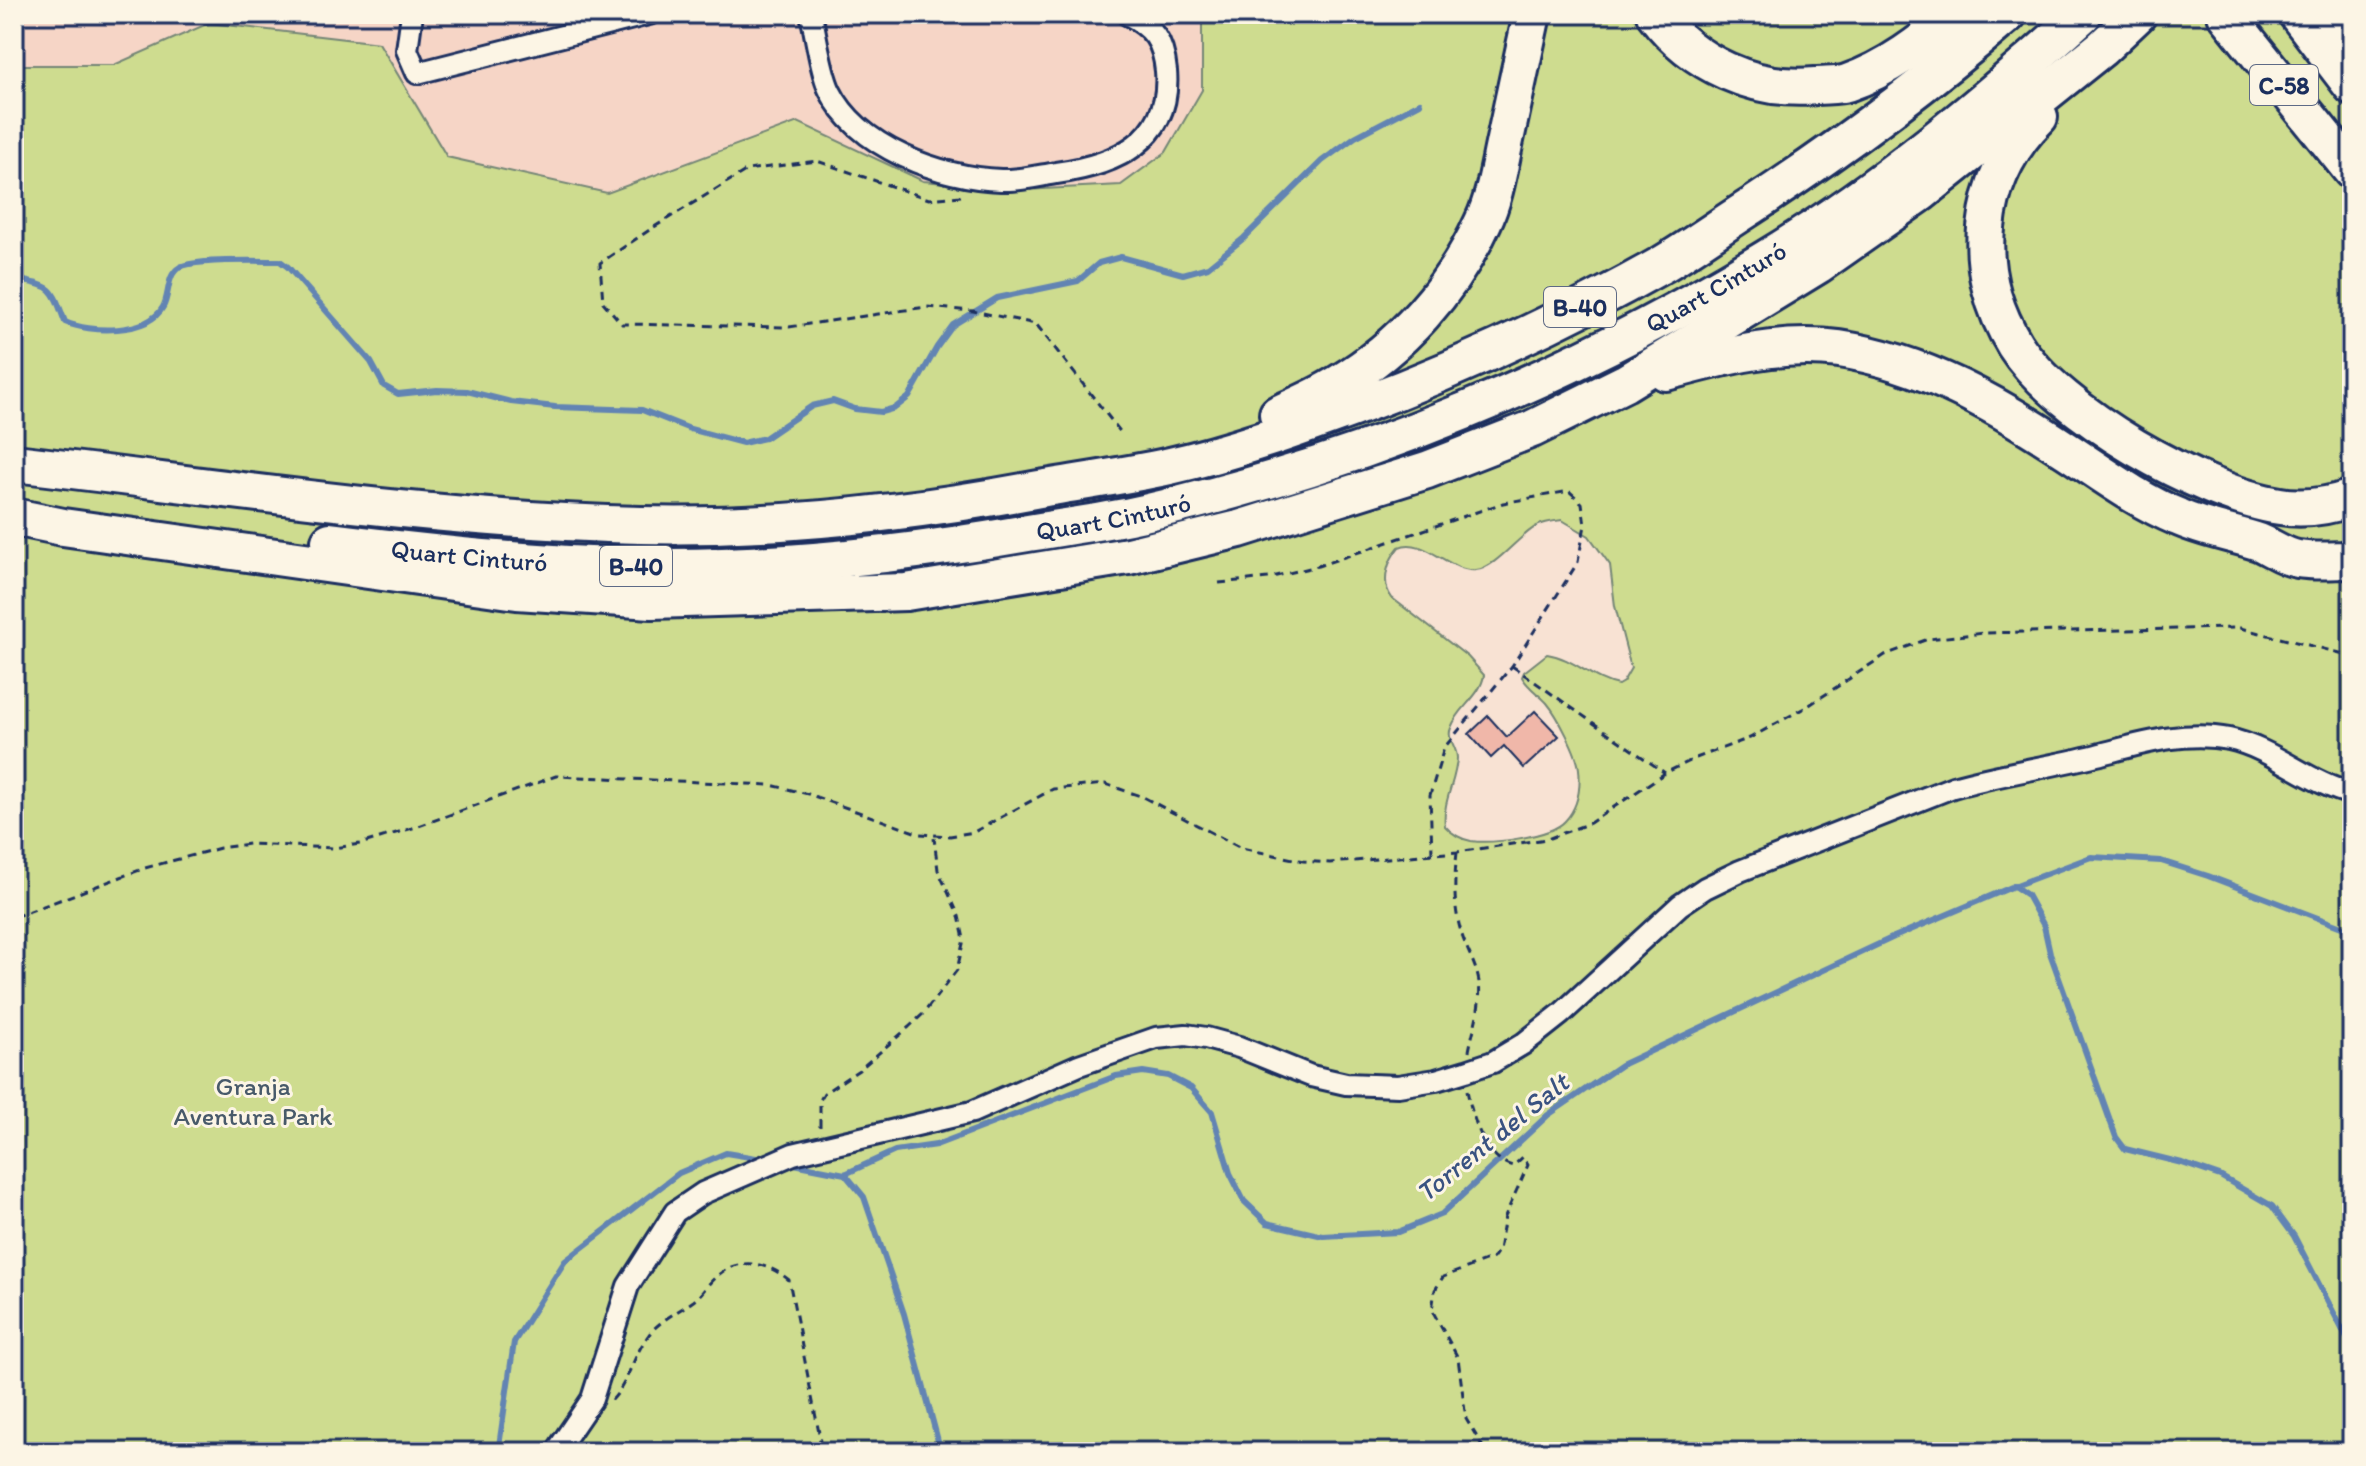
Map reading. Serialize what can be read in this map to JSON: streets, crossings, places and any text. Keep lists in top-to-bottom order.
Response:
{
  "streets": {
    "highway": ["C-58", "Quart Cinturó", "B-40"]
  },
  "water": ["Torrent del Salt"],
  "parks": ["Granja Aventura Park"]
}
